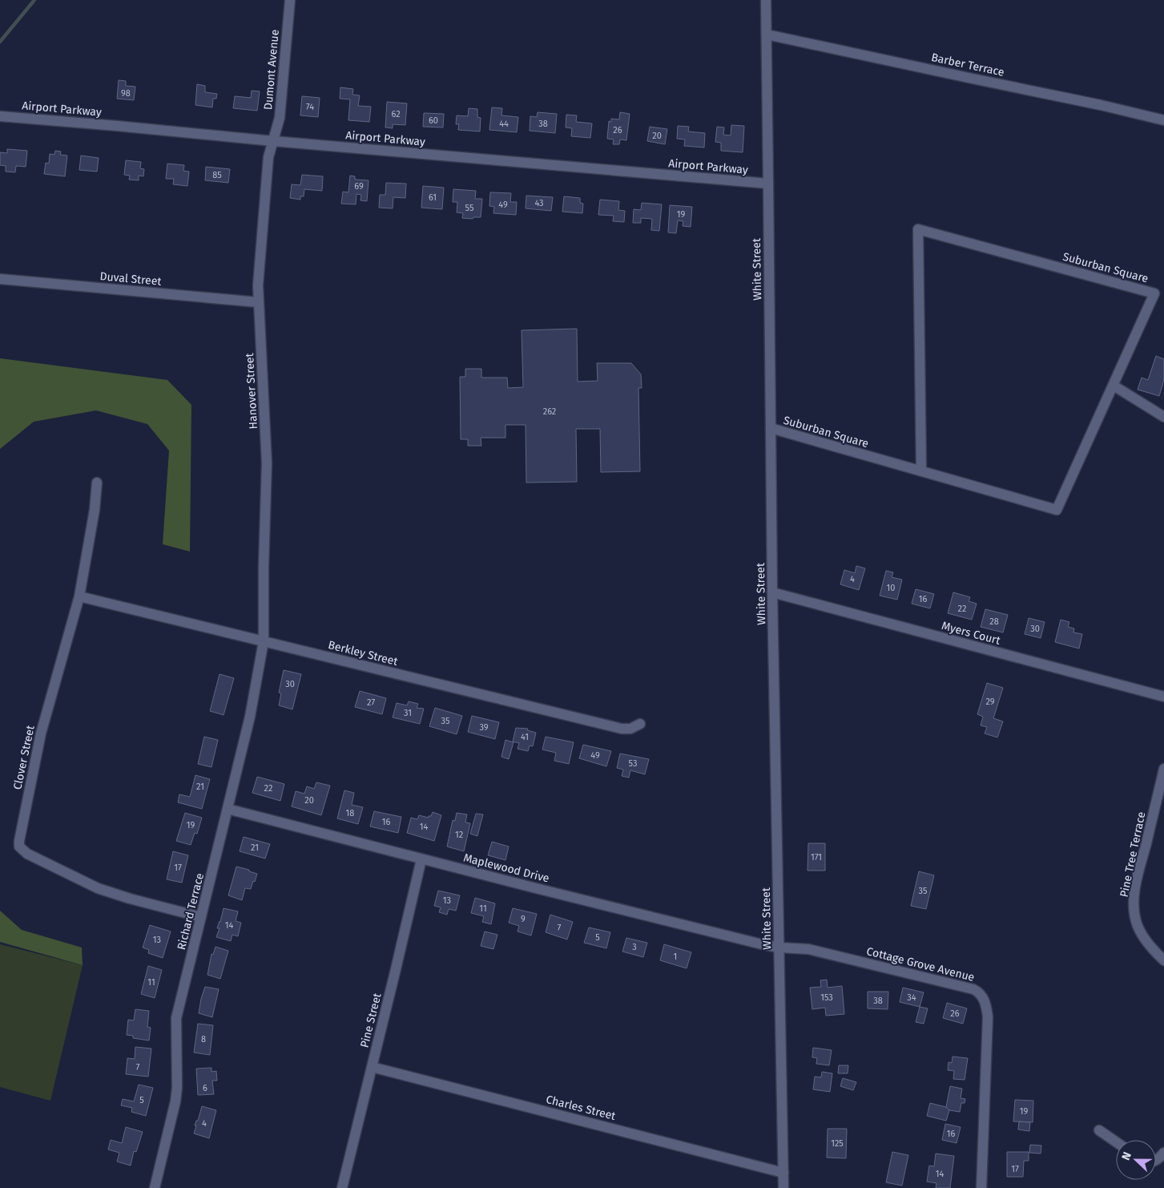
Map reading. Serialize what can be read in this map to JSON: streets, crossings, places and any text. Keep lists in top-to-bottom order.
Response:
{
  "streets": {
    "street": [
      "Barber Terrace",
      "Dumont Avenue",
      "Airport Parkway",
      "Suburban Square",
      "White Street",
      "Duval Street",
      "Hanover Street",
      "Myers Court",
      "Berkley Street",
      "Clover Street",
      "Pine Tree Terrace",
      "Maplewood Drive",
      "Richard Terrace",
      "Cottage Grove Avenue",
      "Pine Street",
      "Charles Street"
    ]
  },
  "crossings": [
    ["Barber Terrace", "White Street"],
    ["Dumont Avenue", "Airport Parkway"],
    ["Dumont Avenue", "Hanover Street"],
    ["Airport Parkway", "White Street"],
    ["Airport Parkway", "Hanover Street"],
    ["Suburban Square", "White Street"],
    ["White Street", "Myers Court"],
    ["White Street", "Maplewood Drive"],
    ["White Street", "Cottage Grove Avenue"],
    ["White Street", "Charles Street"],
    ["Duval Street", "Hanover Street"],
    ["Hanover Street", "Berkley Street"],
    ["Hanover Street", "Richard Terrace"],
    ["Berkley Street", "Clover Street"],
    ["Berkley Street", "Richard Terrace"],
    ["Clover Street", "Richard Terrace"],
    ["Maplewood Drive", "Richard Terrace"],
    ["Maplewood Drive", "Cottage Grove Avenue"],
    ["Maplewood Drive", "Pine Street"],
    ["Pine Street", "Charles Street"]
  ],
  "house_numbers": [
    "98",
    "74",
    "62",
    "60",
    "44",
    "38",
    "26",
    "20",
    "85",
    "69",
    "61",
    "43",
    "49",
    "55",
    "19",
    "262",
    "4",
    "10",
    "16",
    "22",
    "28",
    "30",
    "30",
    "29",
    "27",
    "31",
    "35",
    "39",
    "41",
    "49",
    "53",
    "21",
    "22",
    "20",
    "18",
    "16",
    "19",
    "14",
    "12",
    "21",
    "171",
    "17",
    "35",
    "13",
    "11",
    "9",
    "14",
    "7",
    "5",
    "13",
    "3",
    "1",
    "11",
    "153",
    "34",
    "38",
    "26",
    "8",
    "7",
    "6",
    "5",
    "19",
    "4",
    "16",
    "125",
    "17",
    "14"
  ],
  "north": "left"
}
